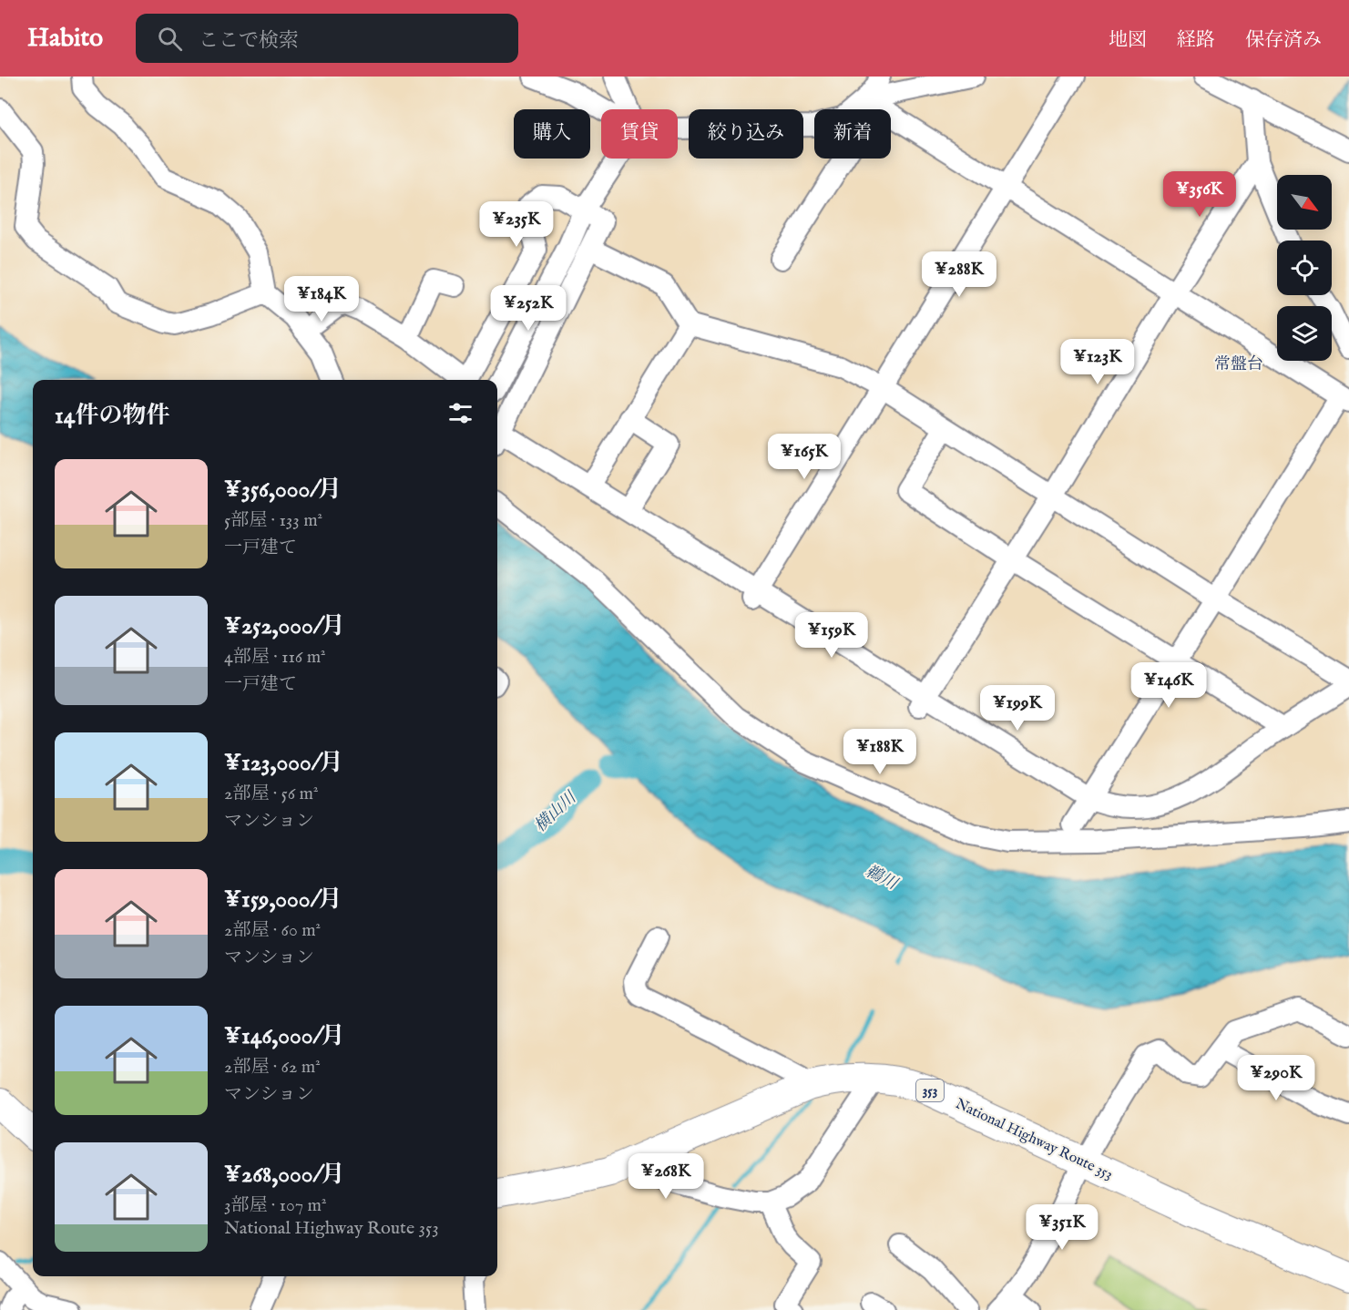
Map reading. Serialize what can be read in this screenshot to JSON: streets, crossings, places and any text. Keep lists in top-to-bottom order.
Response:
{
  "streets": {
    "highway": ["353", "National Highway Route 353"]
  },
  "districts": ["常盤台"],
  "water": ["横山川", "鵜川"],
  "north": "bottom right",
  "page": {
    "header": "Habito",
    "search": "ここで検索",
    "nav": ["地図", "経路", "保存済み"],
    "chip": [
      "購入",
      "賃貸",
      "絞り込み",
      "新着"
    ],
    "price": [
      "¥356K",
      "¥235K",
      "¥288K",
      "¥184K",
      "¥252K",
      "¥123K",
      "¥165K",
      "¥159K",
      "¥146K",
      "¥199K",
      "¥188K",
      "¥290K",
      "¥268K",
      "¥351K"
    ],
    "heading": "14件の物件",
    "list": [
      {
        "name": "¥356,000/月",
        "note": "5部屋 · 133 m² · 一戸建て"
      },
      {
        "name": "¥252,000/月",
        "note": "4部屋 · 116 m² · 一戸建て"
      },
      {
        "name": "¥123,000/月",
        "note": "2部屋 · 56 m² · マンション"
      },
      {
        "name": "¥159,000/月",
        "note": "2部屋 · 60 m² · マンション"
      },
      {
        "name": "¥146,000/月",
        "note": "2部屋 · 62 m² · マンション"
      },
      {
        "name": "¥268,000/月",
        "note": "3部屋 · 107 m² · National Highway Route 353"
      }
    ]
  }
}
